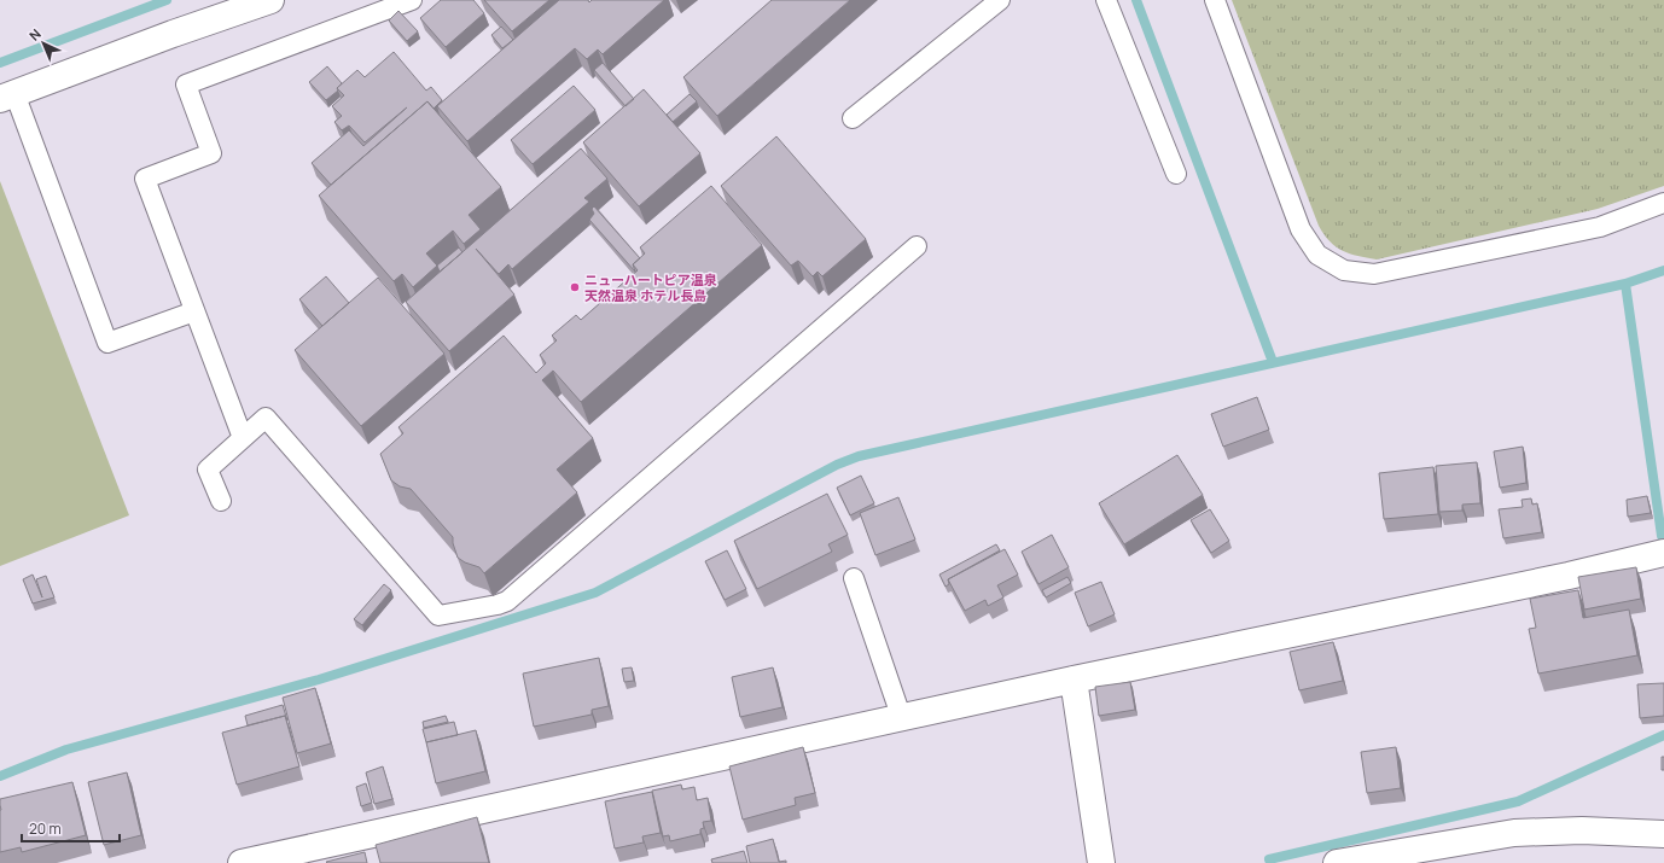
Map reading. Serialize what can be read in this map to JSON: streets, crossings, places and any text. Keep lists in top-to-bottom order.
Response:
{
  "places": ["ニューハートピア温泉 天然温泉 ホテル長島"],
  "scale_bar": "20 m",
  "north": "top left"
}
